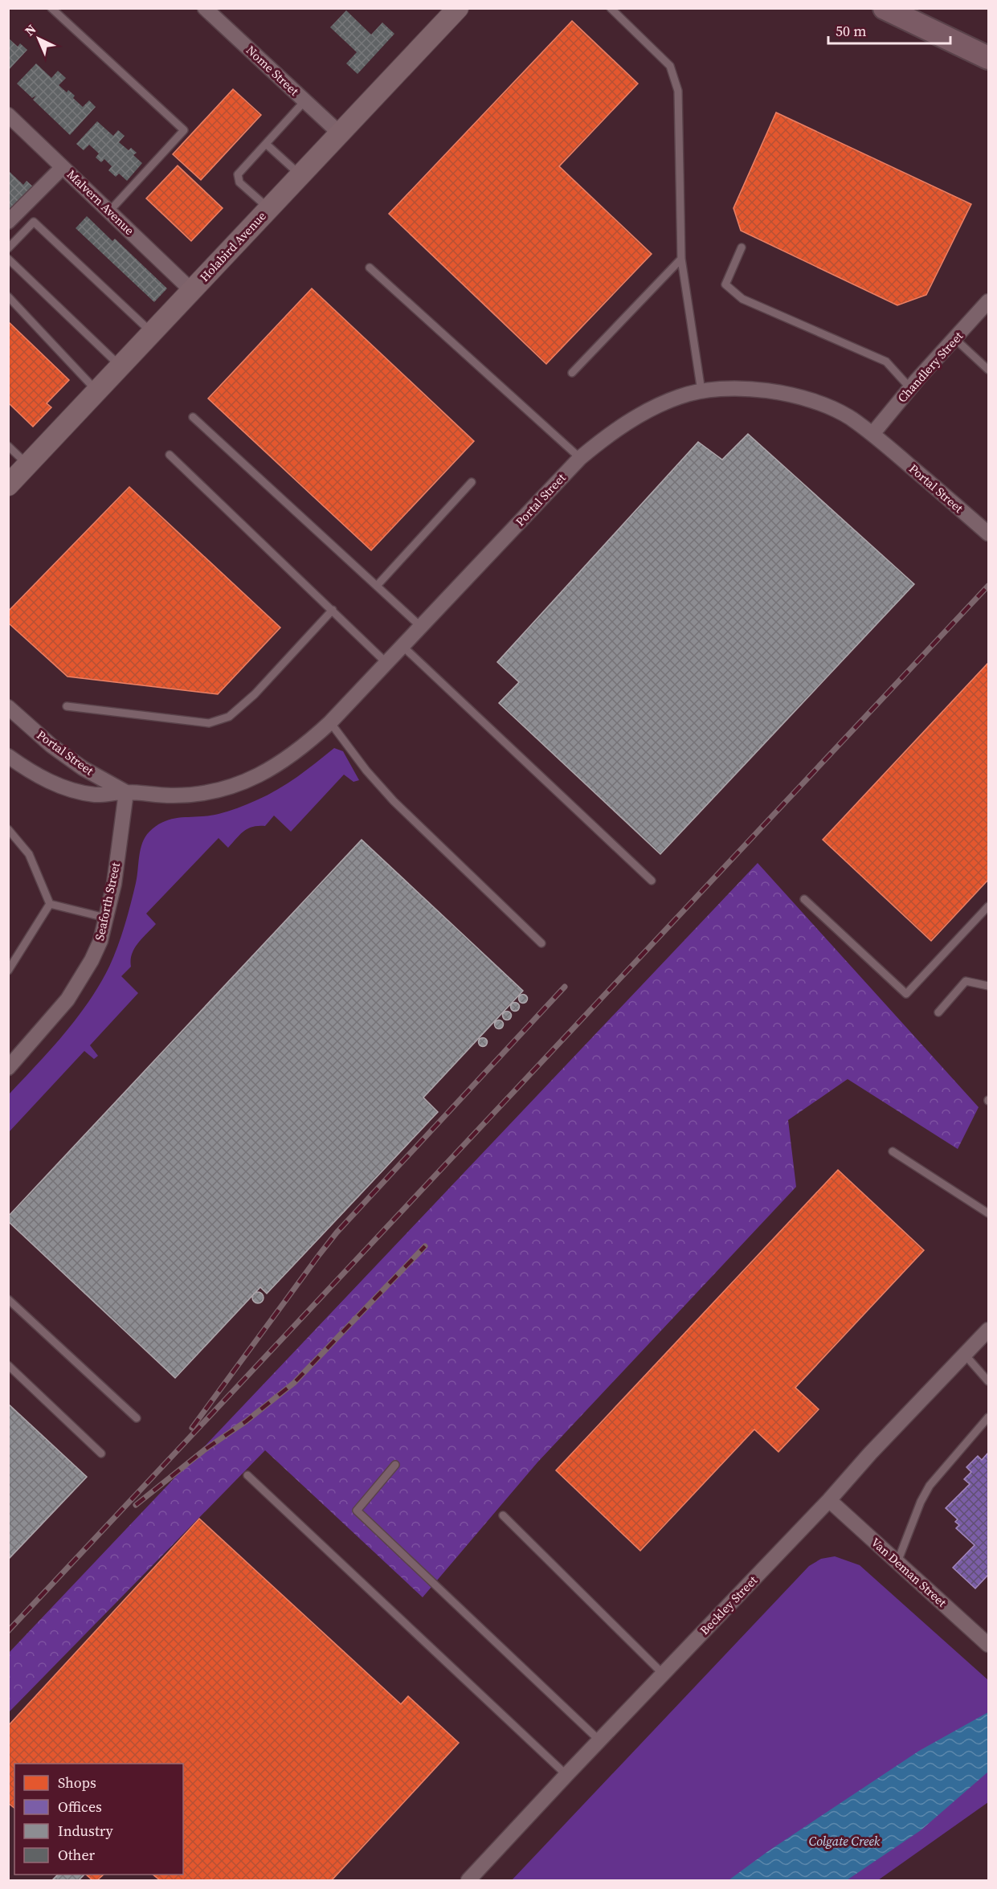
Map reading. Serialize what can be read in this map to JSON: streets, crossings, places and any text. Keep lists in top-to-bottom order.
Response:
{
  "streets": {
    "main road": ["Holabird Avenue"],
    "street": [
      "Nome Street",
      "Malvern Avenue",
      "Chandlery Street",
      "Portal Street",
      "Seaforth Street",
      "Van Deman Street",
      "Beckley Street"
    ]
  },
  "crossings": [
    ["Nome Street", "Holabird Avenue"],
    ["Malvern Avenue", "Holabird Avenue"],
    ["Chandlery Street", "Portal Street"],
    ["Portal Street", "Seaforth Street"],
    ["Van Deman Street", "Beckley Street"]
  ],
  "water": ["Colgate Creek"],
  "legend": [
    "Shops",
    "Offices",
    "Industry",
    "Other"
  ],
  "scale_bar": "50 m",
  "north": "top left"
}
